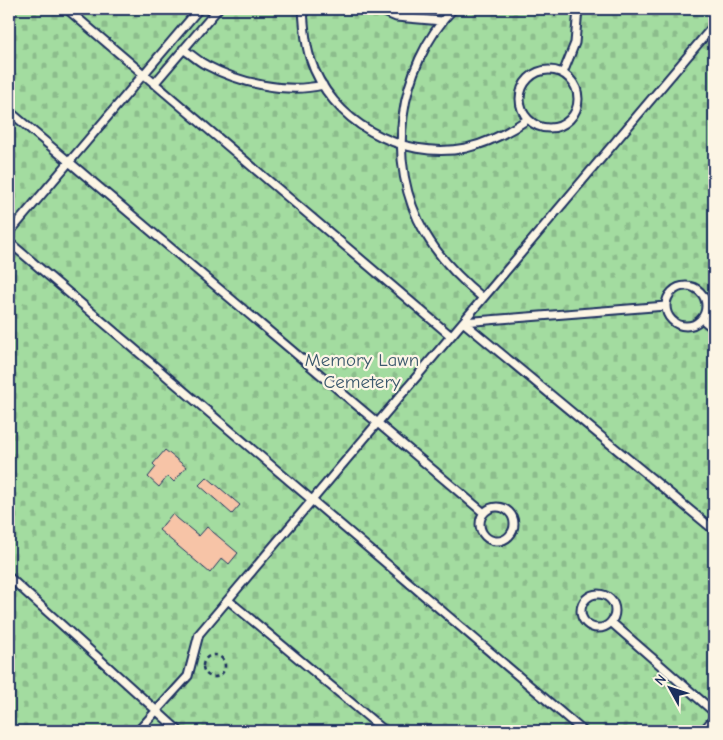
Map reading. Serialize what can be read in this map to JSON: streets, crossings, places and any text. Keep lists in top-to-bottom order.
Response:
{
  "parks": ["Memory Lawn Cemetery"],
  "north": "top left"
}
